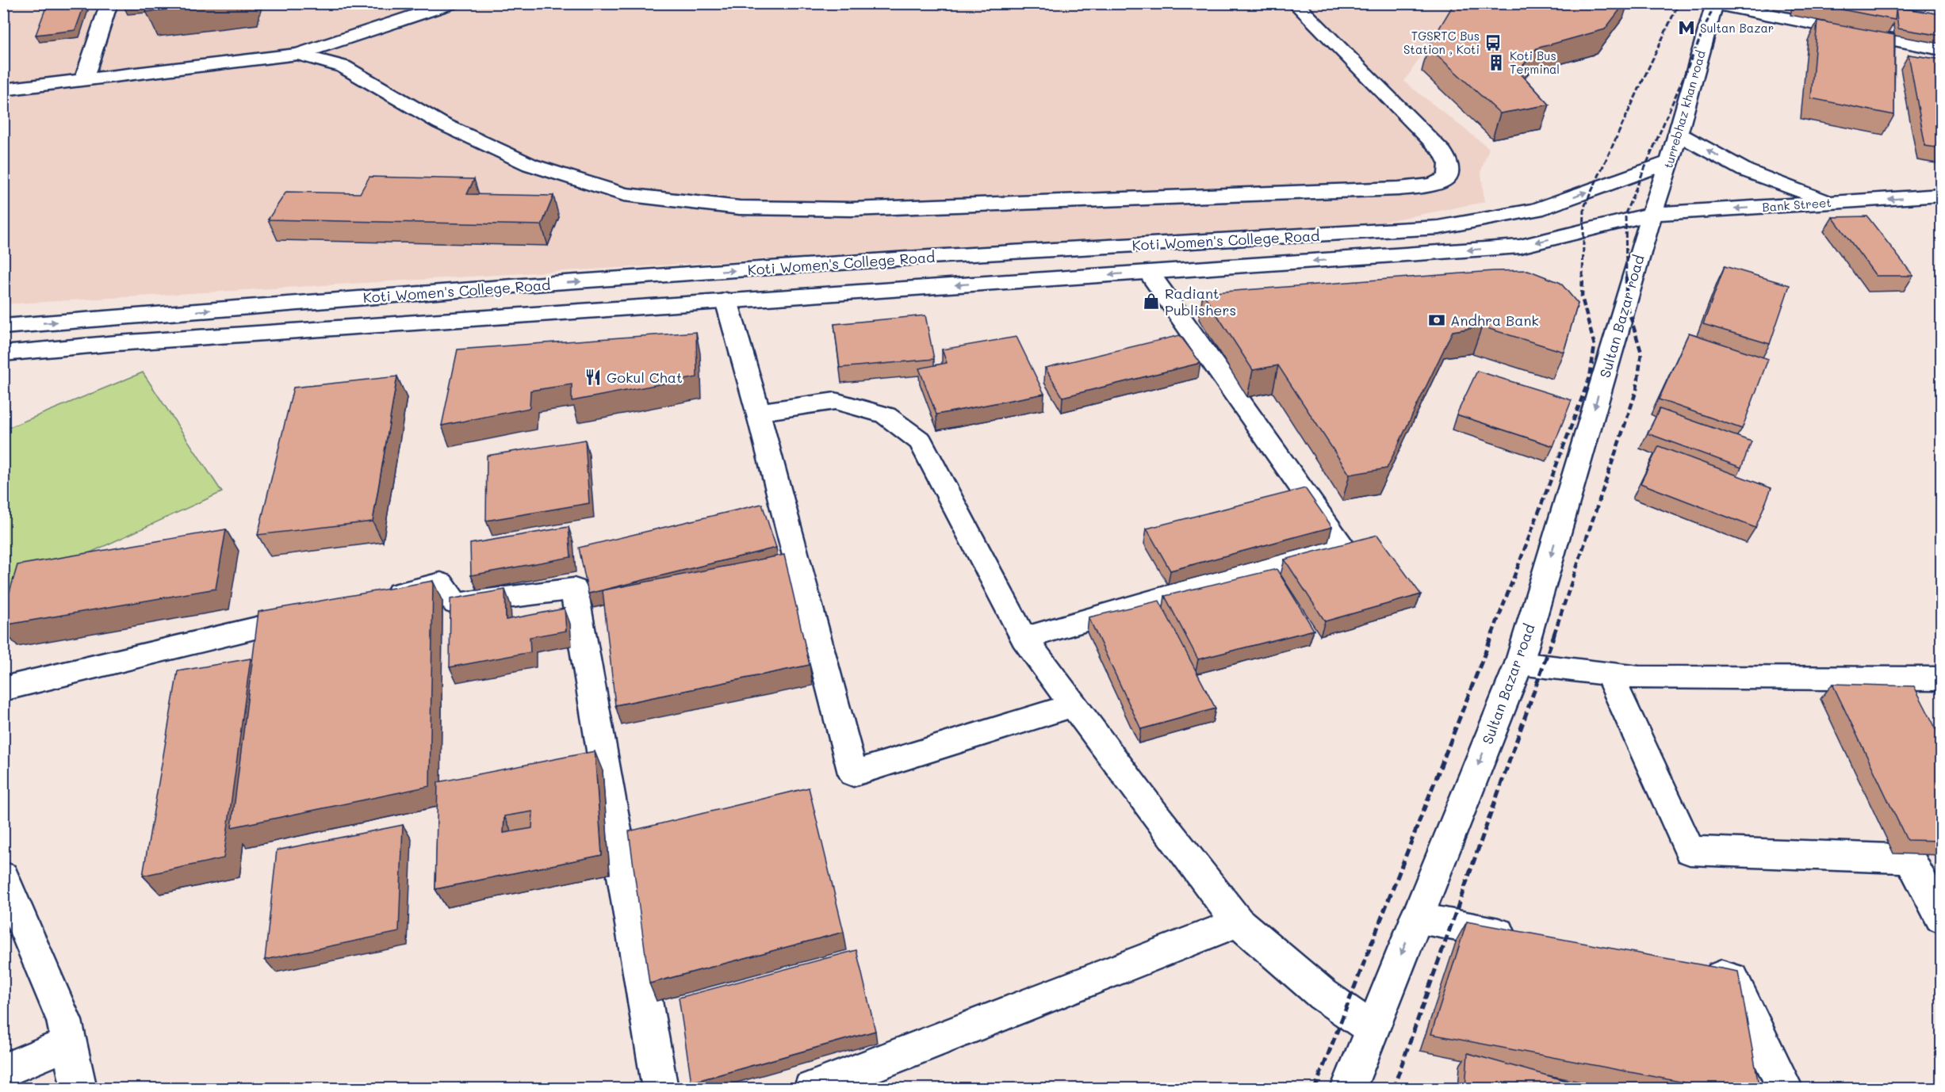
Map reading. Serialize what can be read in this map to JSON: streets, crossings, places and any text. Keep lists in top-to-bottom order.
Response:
{
  "streets": {
    "main road": [
      "turrebhaz khan road",
      "Bank Street",
      "Koti Women's College Road",
      "Sultan Bazar road"
    ]
  },
  "crossings": [
    ["turrebhaz khan road", "Bank Street"],
    ["turrebhaz khan road", "Koti Women's College Road"],
    ["turrebhaz khan road", "Sultan Bazar road"],
    ["Bank Street", "Koti Women's College Road"],
    ["Bank Street", "Sultan Bazar road"],
    ["Koti Women's College Road", "Sultan Bazar road"]
  ],
  "one_way": ["Sultan Bazar road"],
  "places": {
    "metro station": ["Sultan Bazar"],
    "bus stop": ["TGSRTC Bus Station , Koti"],
    "building": ["Koti Bus Terminal"],
    "shop": ["Radiant Publishers"],
    "bank": ["Andhra Bank"],
    "restaurant": ["Gokul Chat"]
  }
}
